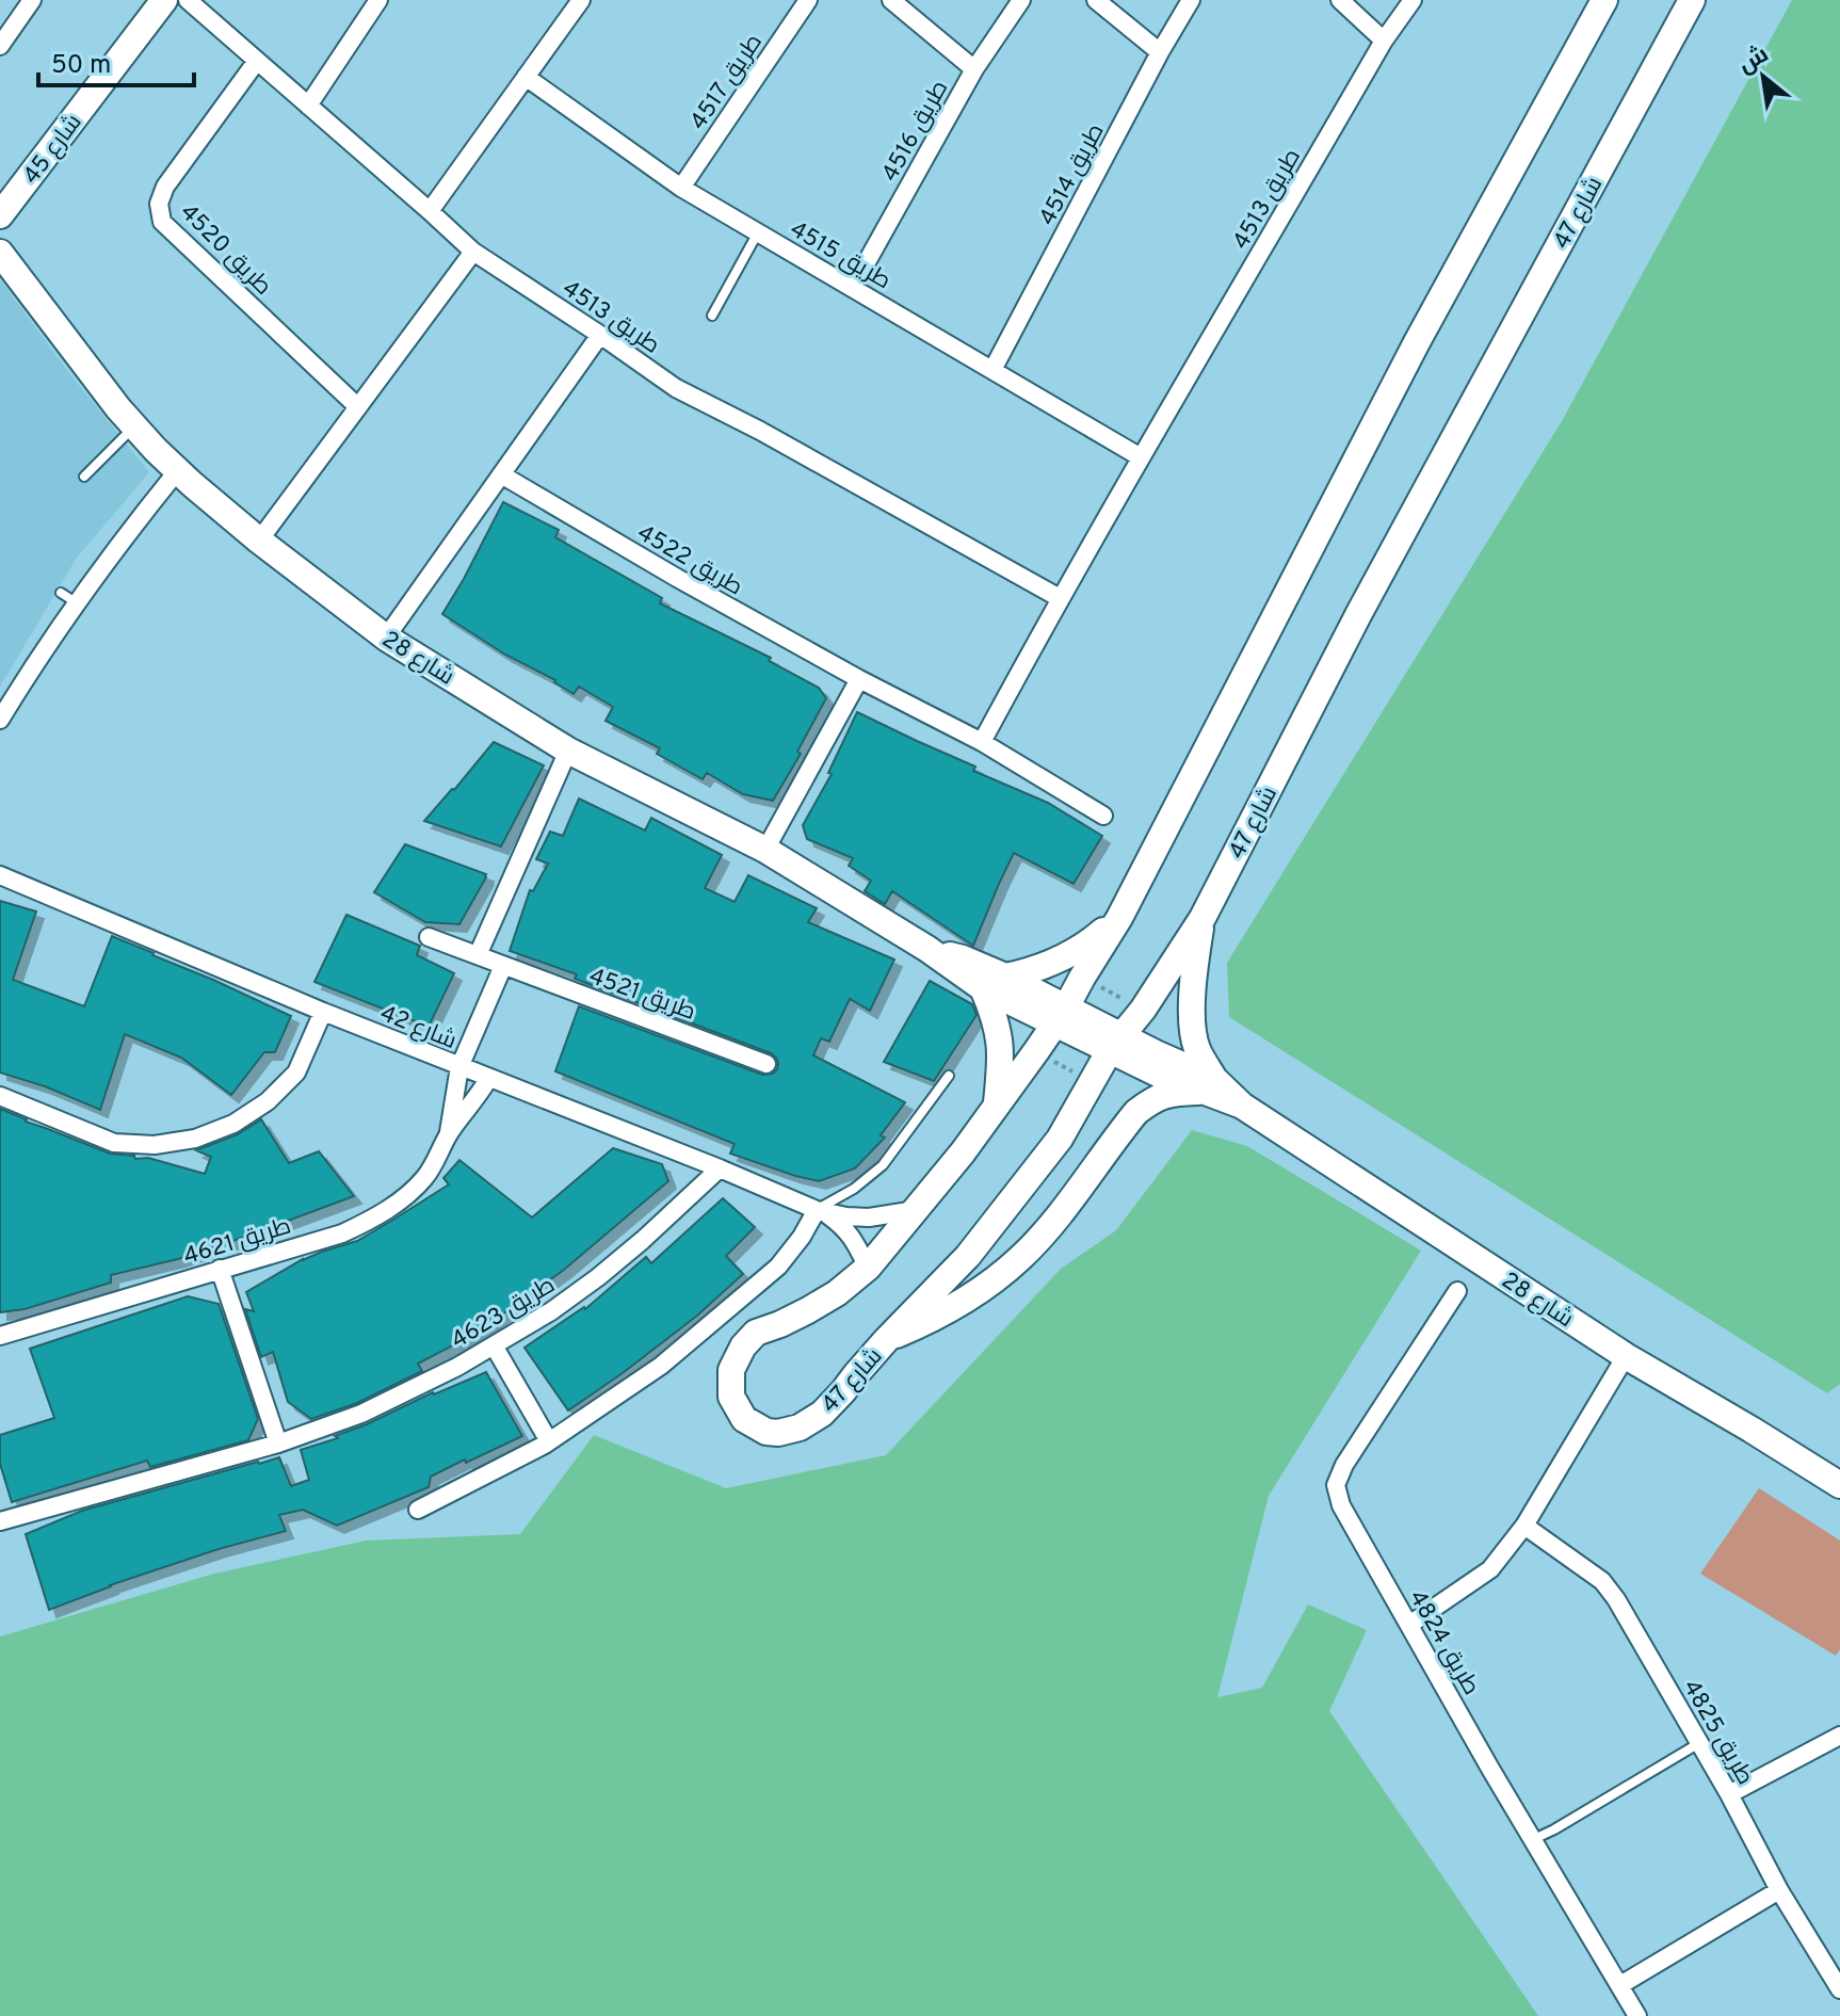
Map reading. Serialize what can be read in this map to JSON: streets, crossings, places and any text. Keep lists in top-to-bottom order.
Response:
{
  "streets": {
    "street": [
      "طريق 4517",
      "طريق 4516",
      "شارع 45",
      "طريق 4514",
      "طريق 4513",
      "شارع 47",
      "طريق 4520",
      "طريق 4515",
      "طريق 4522",
      "شارع 28",
      "طريق 4521",
      "شارع 42",
      "طريق 4621",
      "طريق 4623",
      "طريق 4824",
      "طريق 4825"
    ]
  },
  "crossings": [
    ["طريق 4517", "طريق 4515"],
    ["طريق 4516", "طريق 4515"],
    ["طريق 4514", "طريق 4515"],
    ["طريق 4513", "طريق 4520"],
    ["طريق 4513", "طريق 4515"],
    ["طريق 4513", "طريق 4522"],
    ["شارع 47", "شارع 28"],
    ["شارع 47", "شارع 42"],
    ["شارع 42", "طريق 4621"],
    ["شارع 42", "طريق 4623"]
  ],
  "scale_bar": "50 m",
  "north": "top left"
}
